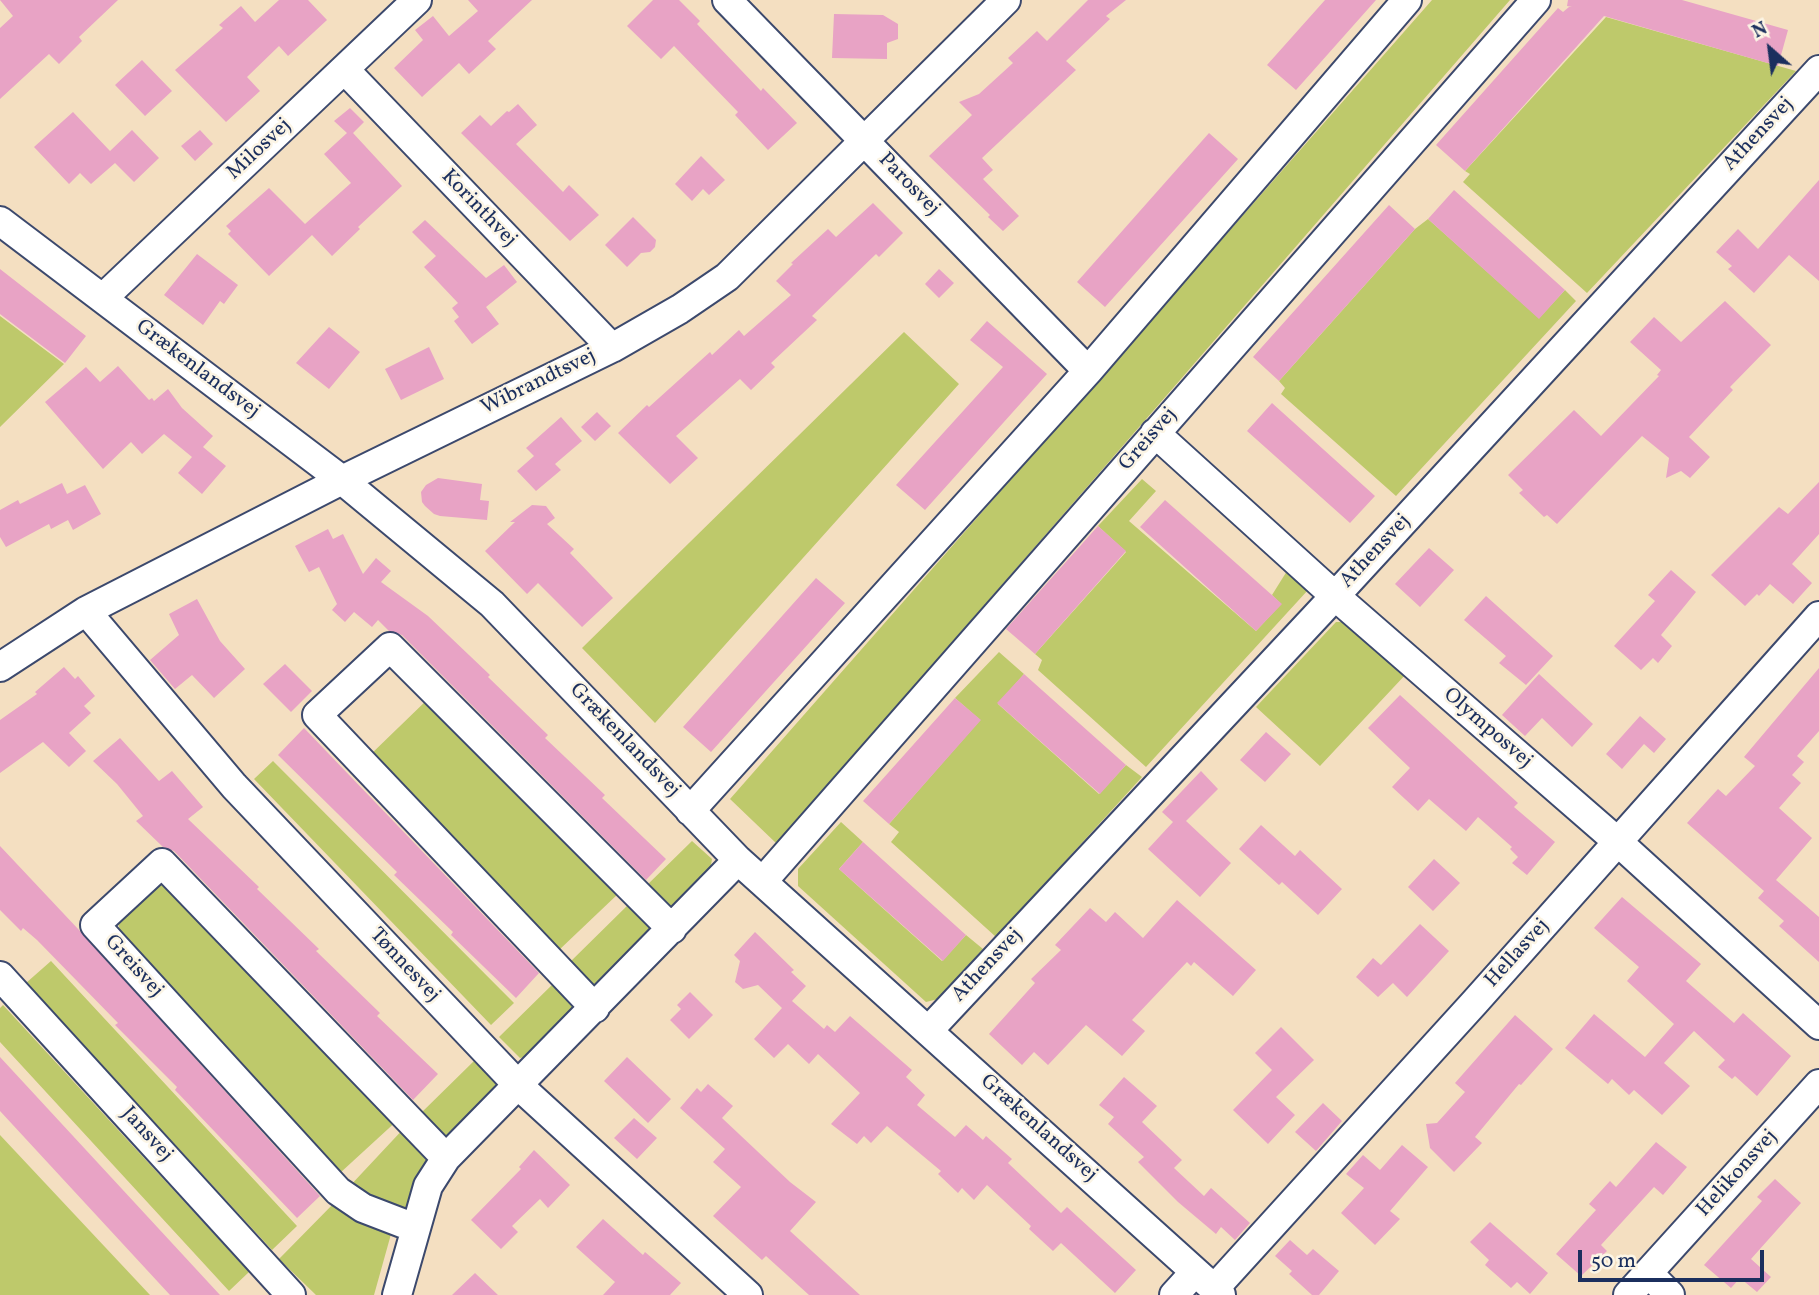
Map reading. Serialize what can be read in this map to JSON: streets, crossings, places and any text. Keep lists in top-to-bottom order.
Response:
{
  "streets": {
    "street": [
      "Athensvej",
      "Milosvej",
      "Parosvej",
      "Korinthvej",
      "Grækenlandsvej",
      "Wibrandtsvej",
      "Greisvej",
      "Olymposvej",
      "Hellasvej",
      "Tønnesvej",
      "Jansvej",
      "Helikonsvej"
    ]
  },
  "crossings": [
    ["Athensvej", "Grækenlandsvej"],
    ["Athensvej", "Olymposvej"],
    ["Milosvej", "Korinthvej"],
    ["Milosvej", "Grækenlandsvej"],
    ["Parosvej", "Wibrandtsvej"],
    ["Korinthvej", "Wibrandtsvej"],
    ["Grækenlandsvej", "Wibrandtsvej"],
    ["Grækenlandsvej", "Greisvej"],
    ["Grækenlandsvej", "Hellasvej"],
    ["Wibrandtsvej", "Tønnesvej"],
    ["Greisvej", "Olymposvej"],
    ["Olymposvej", "Hellasvej"]
  ],
  "scale_bar": "50 m",
  "north": "top left"
}
